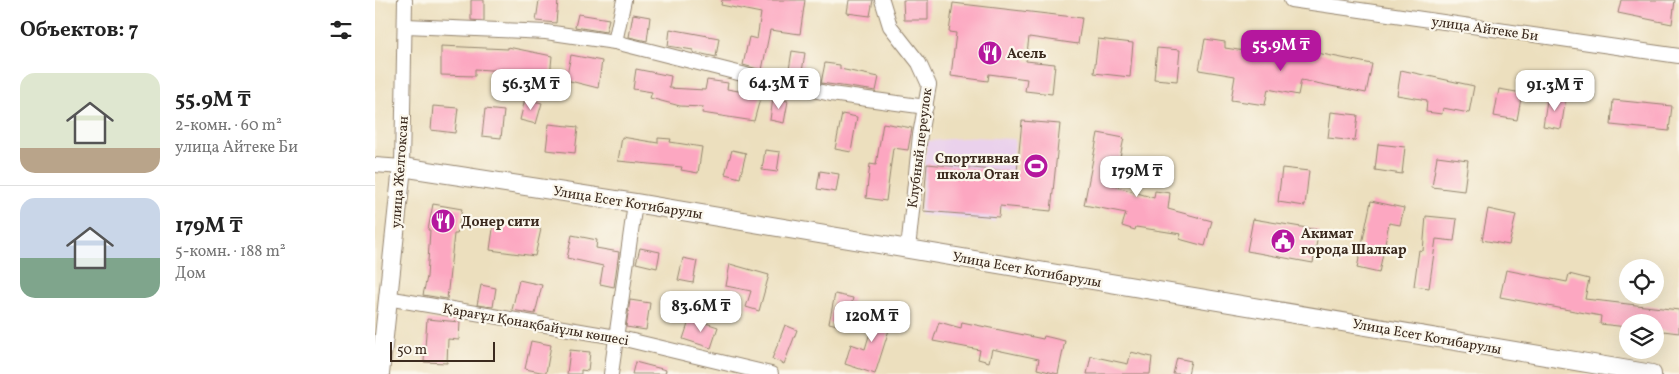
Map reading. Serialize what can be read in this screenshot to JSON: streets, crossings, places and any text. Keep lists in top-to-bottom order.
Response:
{
  "streets": {
    "main road": ["улица Желтоксан", "Улица Есет Котибарулы"],
    "street": ["улица Айтеке Би", "Клубный переулок", "Қарағұл Қонақбайұлы көшесі"]
  },
  "crossings": [
    ["Клубный переулок", "Улица Есет Котибарулы"],
    ["улица Желтоксан", "Улица Есет Котибарулы"],
    ["улица Желтоксан", "Қарағұл Қонақбайұлы көшесі"]
  ],
  "places": {
    "restaurant": ["Асель", "Донер сити"],
    "sports": ["Спортивная школа Отан"],
    "public building": ["Акимат города Шалкар"]
  },
  "scale_bar": "50 m",
  "page": {
    "heading": "Объектов: 7",
    "price": [
      "55.9M ₸",
      "64.3M ₸",
      "56.3M ₸",
      "91.3M ₸",
      "179M ₸",
      "83.6M ₸",
      "120M ₸"
    ],
    "list": [
      {
        "name": "55.9M ₸",
        "note": "2-комн. · 60 m² · улица Айтеке Би"
      },
      {
        "name": "179M ₸",
        "note": "5-комн. · 188 m² · Дом"
      }
    ],
    "scale": "50 m"
  }
}
